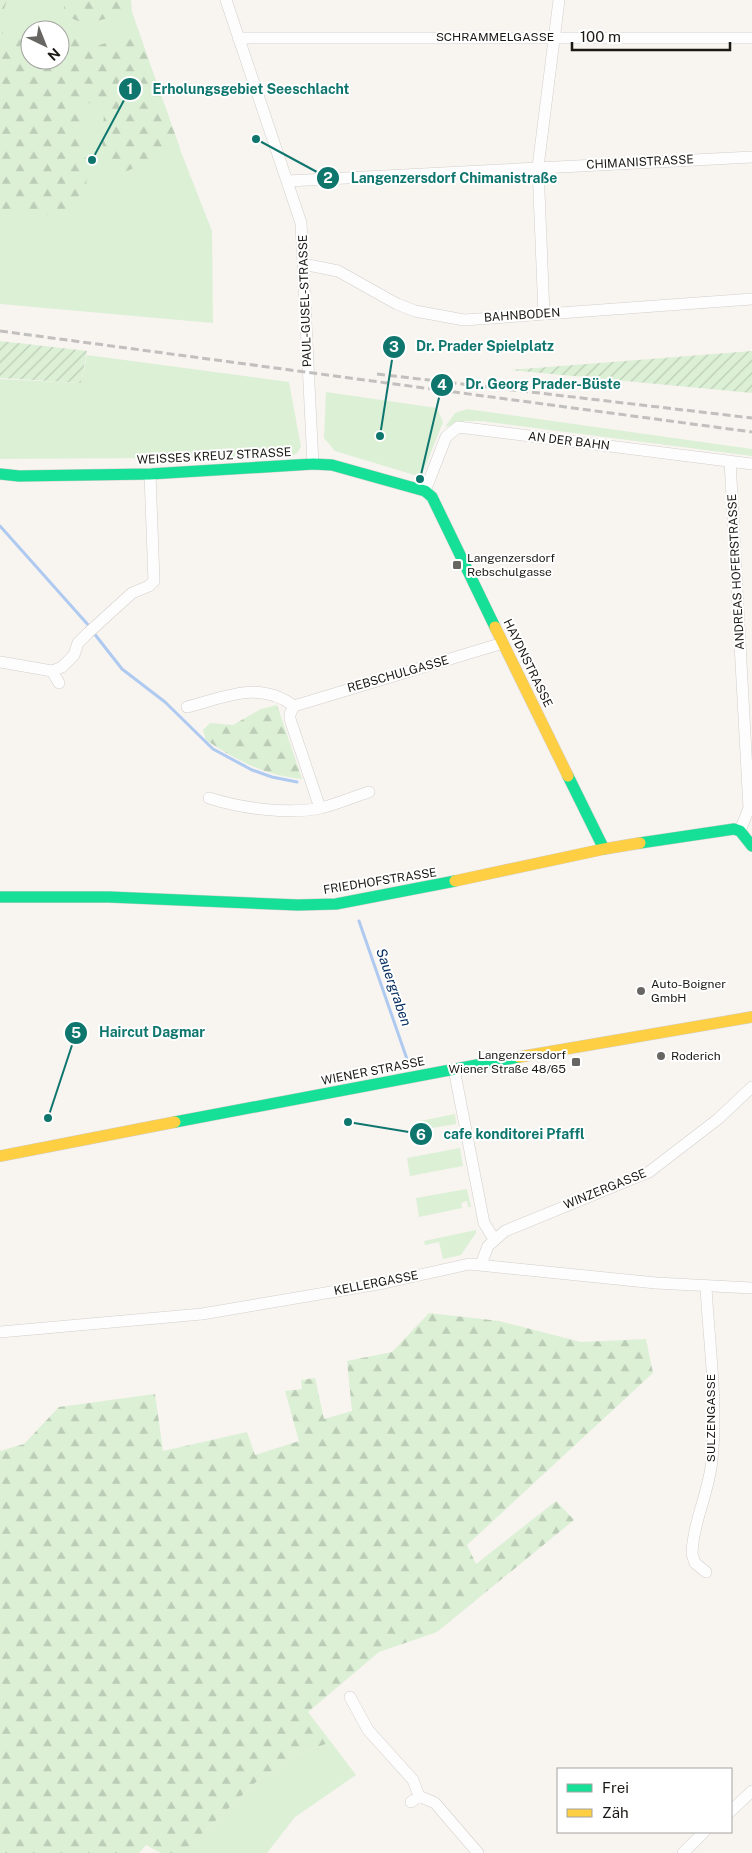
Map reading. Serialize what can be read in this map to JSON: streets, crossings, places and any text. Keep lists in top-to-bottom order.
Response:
{
  "streets": {
    "street": [
      "SCHRAMMELGASSE",
      "CHIMANISTRASSE",
      "PAUL-GUSEL-STRASSE",
      "BAHNBODEN",
      "AN DER BAHN",
      "WEISSES KREUZ STRASSE",
      "ANDREAS HOFERSTRASSE",
      "HAYDNSTRASSE",
      "REBSCHULGASSE",
      "FRIEDHOFSTRASSE",
      "WIENER STRASSE",
      "WINZERGASSE",
      "KELLERGASSE",
      "SULZENGASSE"
    ]
  },
  "crossings": [
    ["SCHRAMMELGASSE", "PAUL-GUSEL-STRASSE"],
    ["CHIMANISTRASSE", "PAUL-GUSEL-STRASSE"],
    ["PAUL-GUSEL-STRASSE", "BAHNBODEN"],
    ["PAUL-GUSEL-STRASSE", "WEISSES KREUZ STRASSE"],
    ["AN DER BAHN", "WEISSES KREUZ STRASSE"],
    ["AN DER BAHN", "ANDREAS HOFERSTRASSE"],
    ["AN DER BAHN", "HAYDNSTRASSE"],
    ["WEISSES KREUZ STRASSE", "HAYDNSTRASSE"],
    ["ANDREAS HOFERSTRASSE", "FRIEDHOFSTRASSE"],
    ["HAYDNSTRASSE", "REBSCHULGASSE"],
    ["HAYDNSTRASSE", "FRIEDHOFSTRASSE"],
    ["WINZERGASSE", "KELLERGASSE"],
    ["KELLERGASSE", "SULZENGASSE"]
  ],
  "water": ["Sauergraben"],
  "places": {
    "other": [
      "Langenzersdorf Chimanistraße",
      "Erholungsgebiet Seeschlacht",
      "Dr. Prader Spielplatz",
      "Dr. Georg Prader-Büste",
      "Auto-Boigner GmbH",
      "Roderich",
      "Haircut Dagmar",
      "cafe konditorei Pfaffl"
    ],
    "transit": ["Langenzersdorf Rebschulgasse", "Langenzersdorf Wiener Straße 48/65"]
  },
  "legend": ["Frei", "Zäh"],
  "scale_bar": "100 m",
  "north": "bottom right"
}
